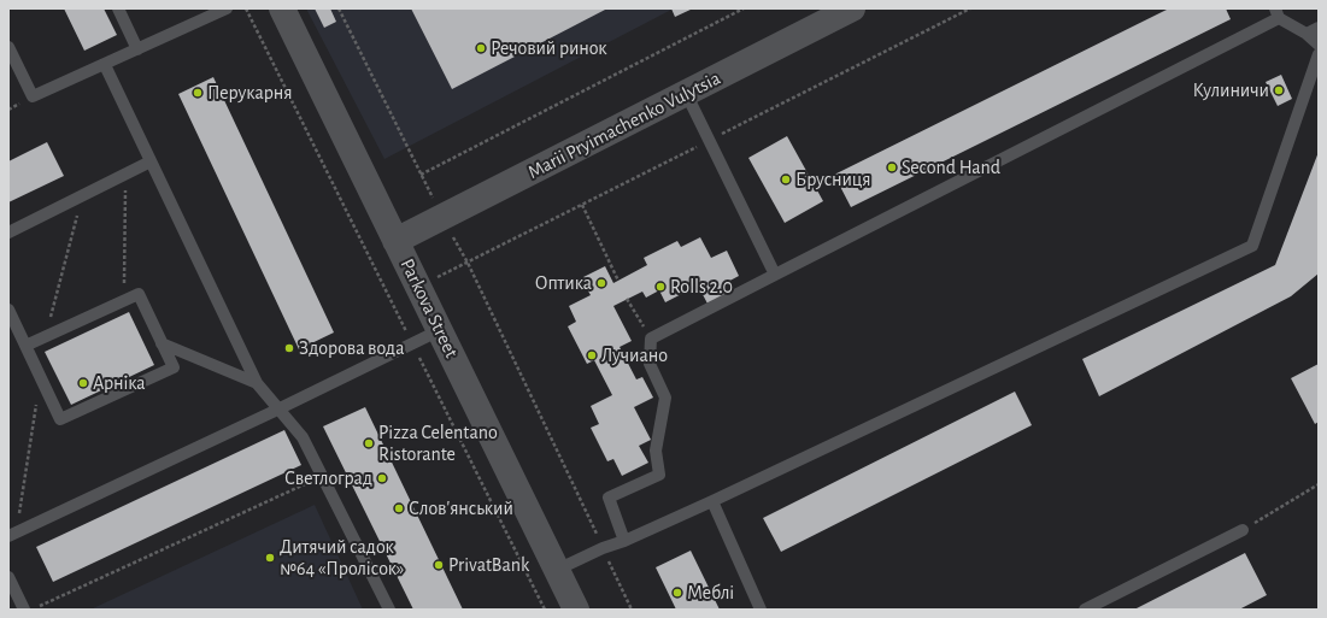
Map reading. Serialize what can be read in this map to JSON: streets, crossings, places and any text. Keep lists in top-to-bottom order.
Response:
{
  "streets": {
    "street": ["Marii Pryimachenko Vulytsia", "Parkova Street"]
  },
  "crossings": [
    ["Marii Pryimachenko Vulytsia", "Parkova Street"]
  ],
  "places": [
    "Речовий ринок",
    "Кулиничи",
    "Перукарня",
    "Second Hand",
    "Брусниця",
    "Оптика",
    "Rolls 2.0",
    "Здорова вода",
    "Лучиано",
    "Арніка",
    "Pizza Celentano Ristorante",
    "Светлоград",
    "Слов'янський",
    "Дитячий садок №64 «Пролісок»",
    "PrivatBank",
    "Меблі"
  ]
}
